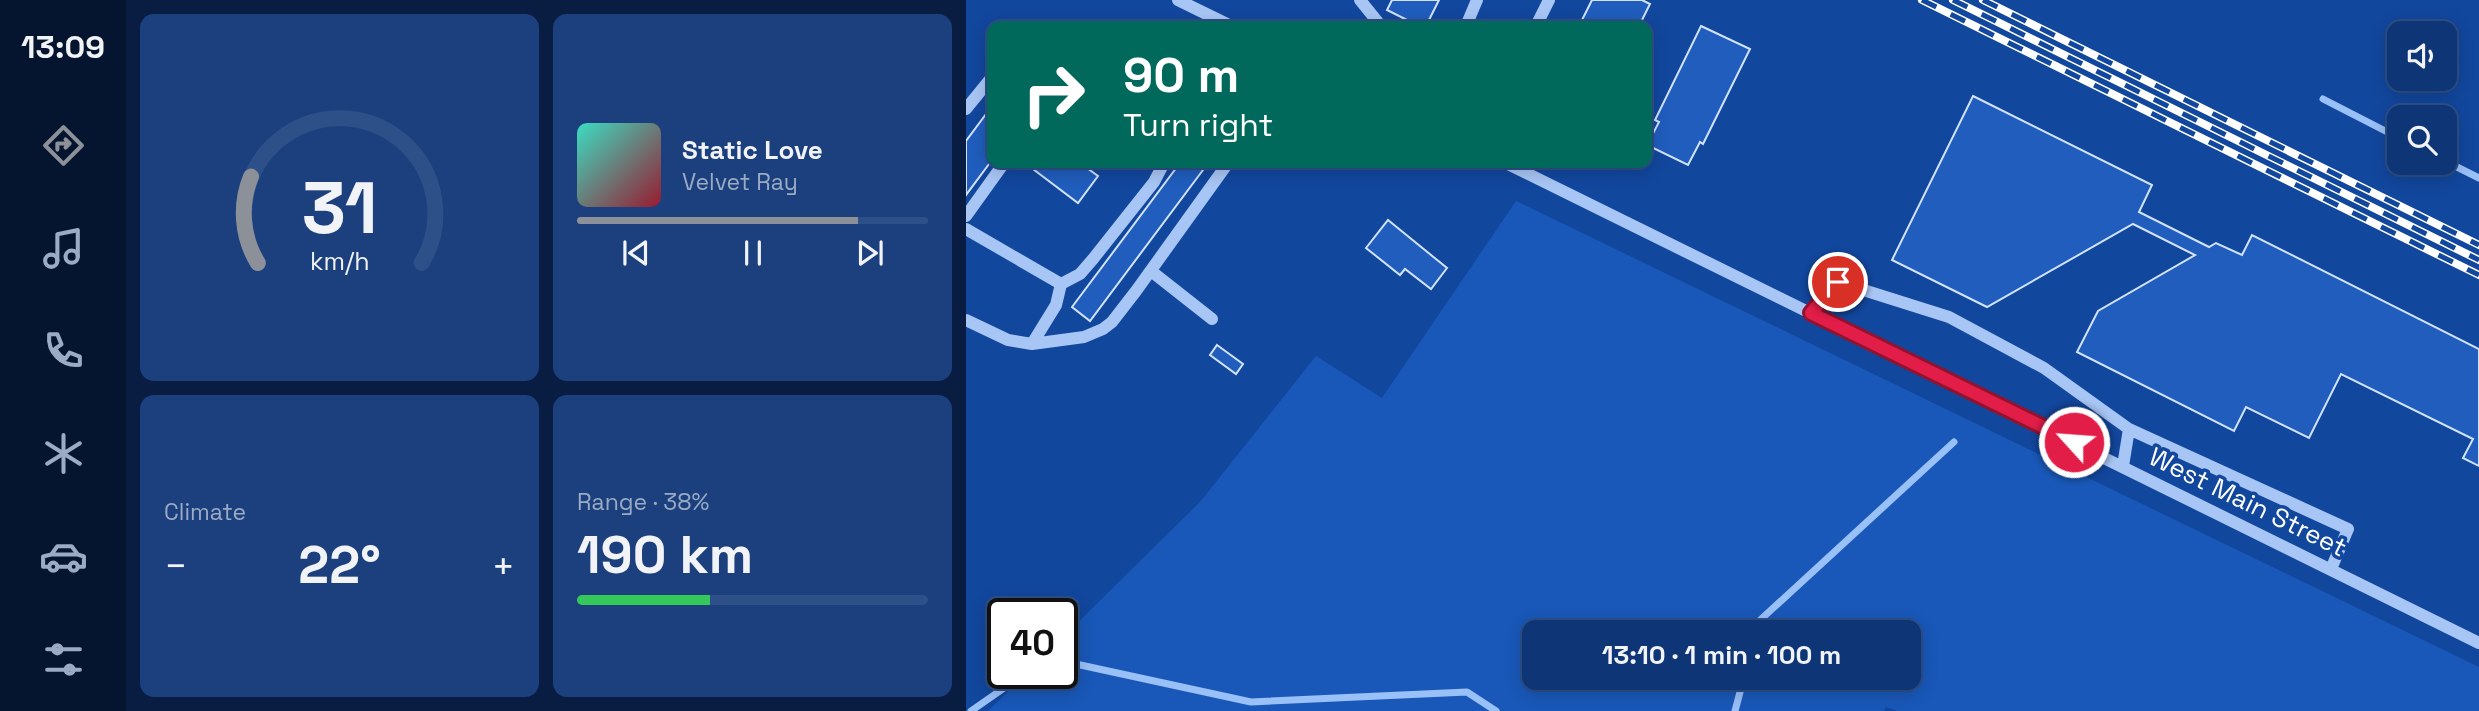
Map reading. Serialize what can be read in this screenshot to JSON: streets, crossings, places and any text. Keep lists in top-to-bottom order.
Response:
{
  "streets": {
    "street": ["West Main Street"]
  },
  "page": {
    "tabs": "13:09",
    "turn": ["90 m", "Turn right"],
    "song": ["Static Love", "Velvet Ray"],
    "tile": [
      "Climate",
      ["Range · 38%", "190 km"]
    ],
    "heat": ["−", "22°", "+"],
    "limit": "40",
    "trip": "13:10 · 1 min · 100 m",
    "gauge": ["31", "km/h"]
  }
}
